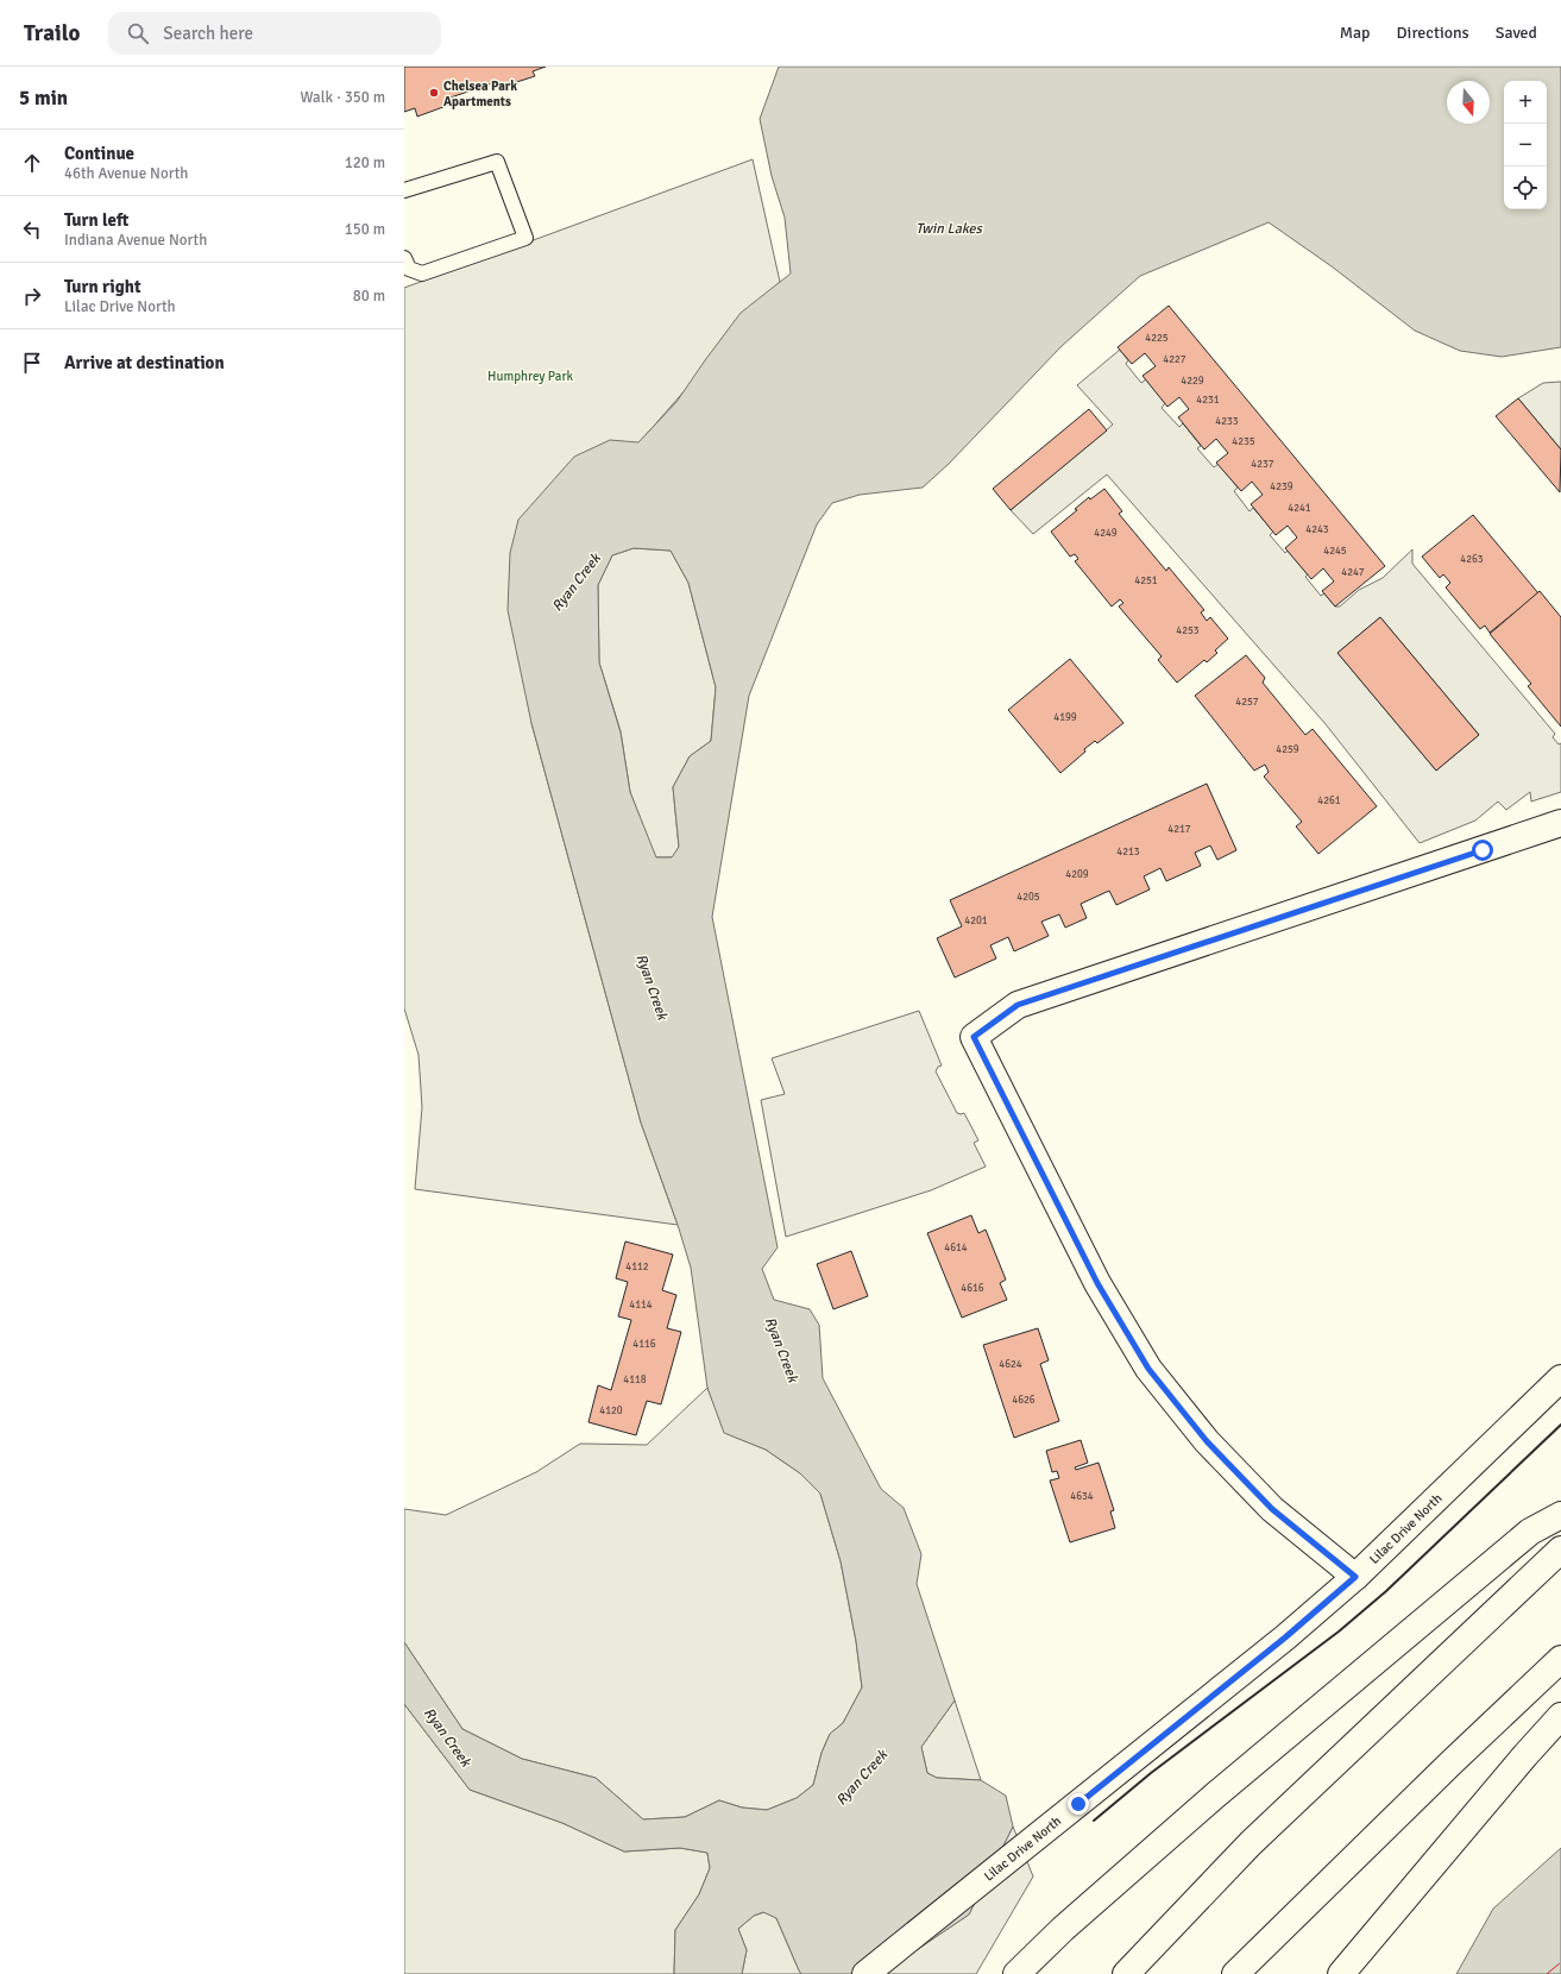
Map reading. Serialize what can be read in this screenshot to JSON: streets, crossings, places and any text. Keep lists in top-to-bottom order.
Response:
{
  "streets": {
    "main road": ["Lilac Drive North"]
  },
  "water": ["Twin Lakes", "Ryan Creek"],
  "parks": ["Humphrey Park"],
  "places": ["Chelsea Park Apartments"],
  "house_numbers": [
    "4225",
    "4227",
    "4229",
    "4231",
    "4233",
    "4235",
    "4237",
    "4239",
    "4241",
    "4243",
    "4249",
    "4245",
    "4263",
    "4247",
    "4251",
    "4253",
    "4257",
    "4199",
    "4259",
    "4261",
    "4217",
    "4213",
    "4209",
    "4205",
    "4201",
    "4614",
    "4112",
    "4616",
    "4114",
    "4116",
    "4624",
    "4118",
    "4626",
    "4120",
    "4634"
  ],
  "north": "bottom",
  "page": {
    "header": "Trailo",
    "search": "Search here",
    "nav": ["Map", "Directions", "Saved"],
    "heading": ["5 min", "Walk · 350 m"],
    "map_buttons": ["+", "−"],
    "list": [
      ["Continue", "46th Avenue North", "120 m"],
      ["Turn left", "Indiana Avenue North", "150 m"],
      ["Turn right", "Lilac Drive North", "80 m"],
      "Arrive at destination"
    ]
  }
}
